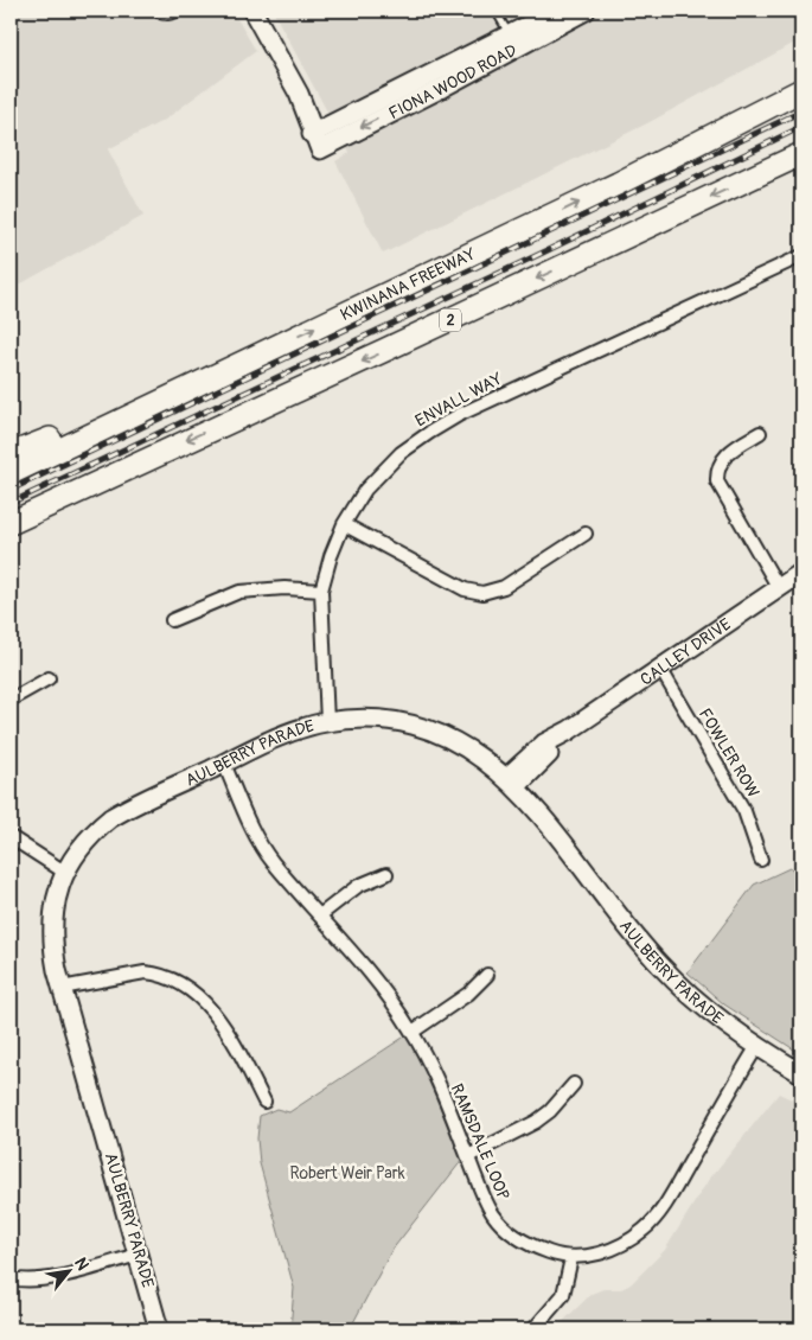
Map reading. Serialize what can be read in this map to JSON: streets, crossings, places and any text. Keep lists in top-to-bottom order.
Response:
{
  "streets": {
    "highway": ["KWINANA FREEWAY", "2"],
    "main road": ["FIONA WOOD ROAD", "CALLEY DRIVE", "AULBERRY PARADE"],
    "street": ["ENVALL WAY", "FOWLER ROW", "RAMSDALE LOOP"]
  },
  "crossings": [
    ["ENVALL WAY", "AULBERRY PARADE"],
    ["CALLEY DRIVE", "FOWLER ROW"],
    ["CALLEY DRIVE", "AULBERRY PARADE"],
    ["AULBERRY PARADE", "RAMSDALE LOOP"]
  ],
  "parks": ["Robert Weir Park"],
  "north": "top right"
}
